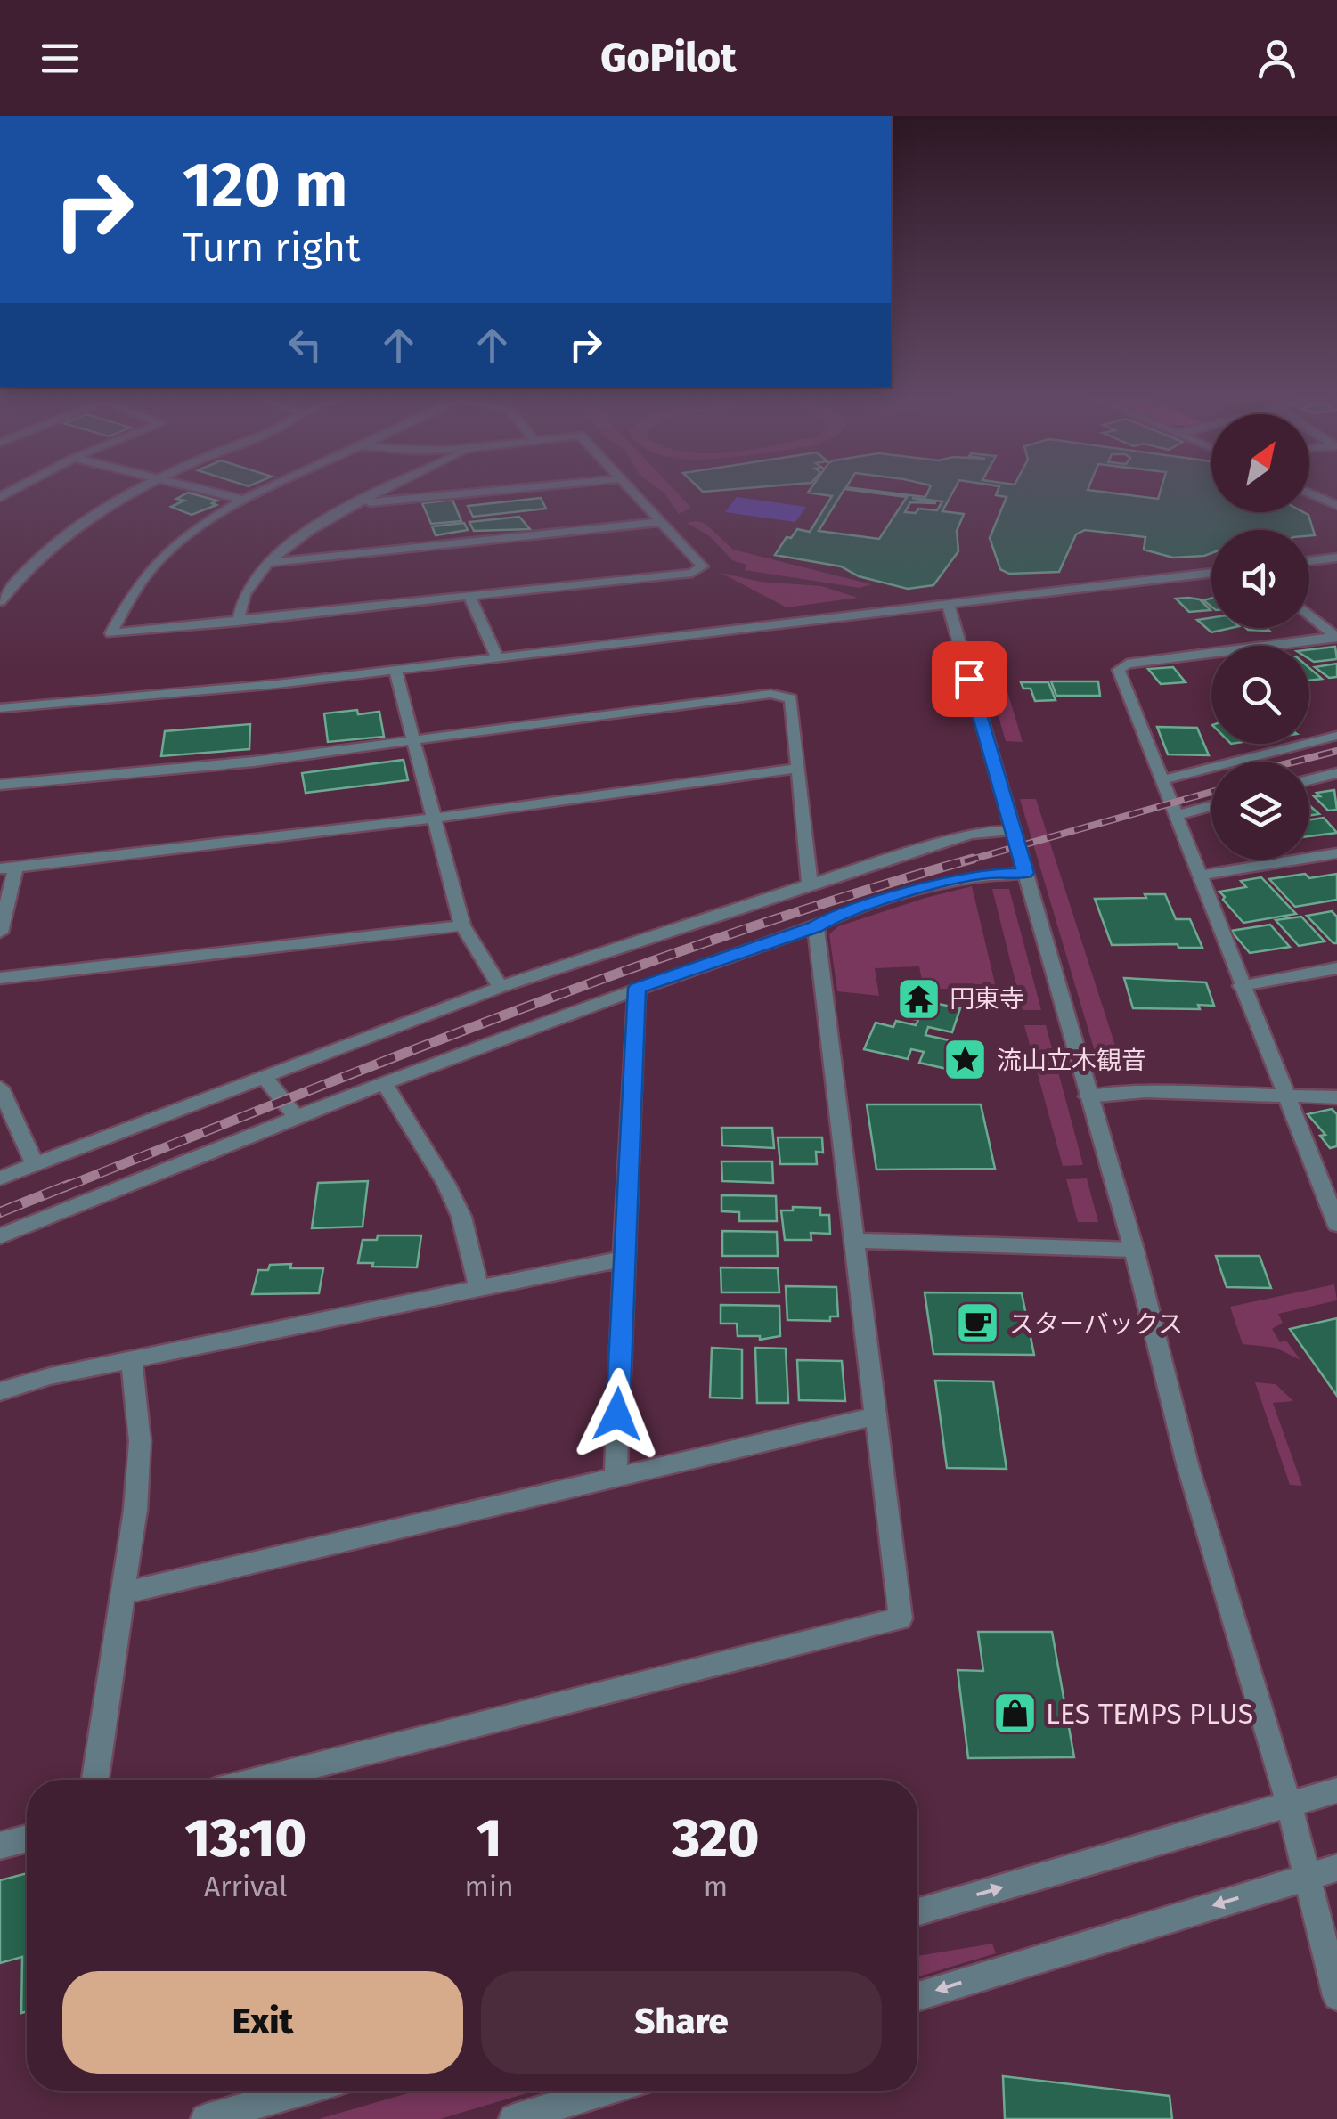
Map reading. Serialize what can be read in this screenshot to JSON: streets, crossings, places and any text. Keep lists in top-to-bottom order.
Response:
{
  "places": {
    "temple": ["円東寺"],
    "place": ["流山立木観音"],
    "cafe": ["スターバックス"],
    "shop": ["LES TEMPS PLUS"]
  },
  "north": "top right",
  "page": {
    "header": "GoPilot",
    "turn": ["120 m", "Turn right"],
    "eta": [
      "13:10",
      "Arrival",
      "1",
      "min",
      "320",
      "m"
    ],
    "buttons": ["Exit", "Share"]
  }
}
